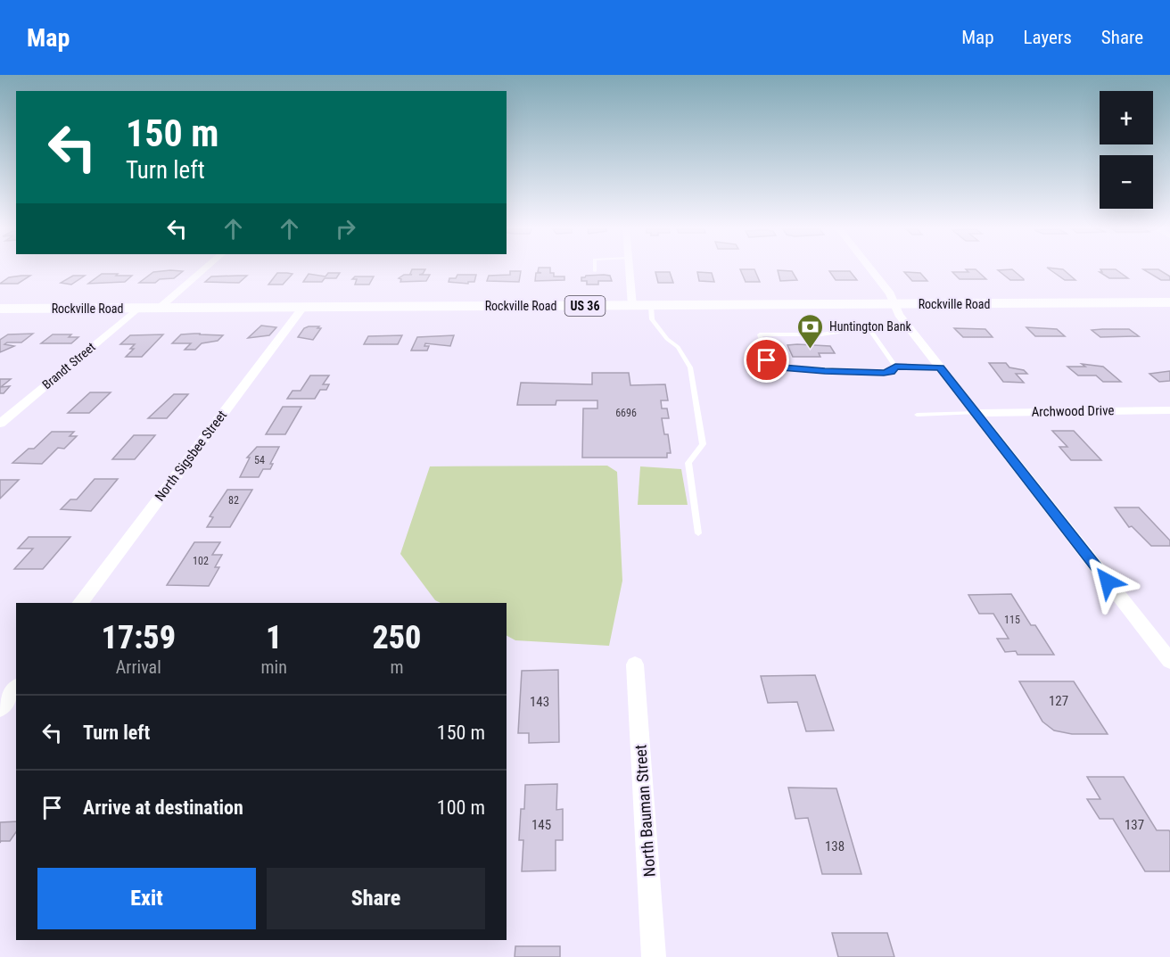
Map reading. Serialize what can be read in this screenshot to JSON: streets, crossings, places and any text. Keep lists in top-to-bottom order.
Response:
{
  "streets": {
    "main road": ["Rockville Road", "US 36"],
    "street": [
      "Brandt Street",
      "Archwood Drive",
      "North Sigsbee Street",
      "North Bauman Street"
    ]
  },
  "crossings": [
    ["Rockville Road", "Brandt Street"],
    ["Rockville Road", "North Sigsbee Street"]
  ],
  "places": {
    "bank": ["Huntington Bank"]
  },
  "house_numbers": [
    "6696",
    "54",
    "82",
    "102",
    "115",
    "127",
    "143",
    "145",
    "137",
    "138"
  ],
  "page": {
    "header": "Map",
    "nav": ["Map", "Layers", "Share"],
    "map_buttons": ["+", "−"],
    "turn": ["150 m", "Turn left"],
    "eta": [
      "17:59",
      "Arrival",
      "1",
      "min",
      "250",
      "m"
    ],
    "list": [
      {
        "name": "Turn left",
        "value": "150 m"
      },
      {
        "name": "Arrive at destination",
        "value": "100 m"
      }
    ],
    "buttons": ["Exit", "Share"]
  }
}
